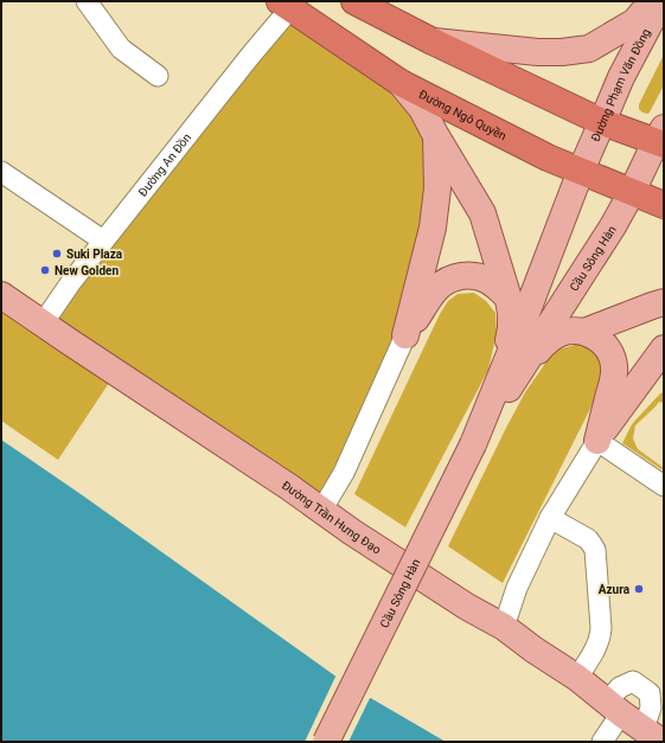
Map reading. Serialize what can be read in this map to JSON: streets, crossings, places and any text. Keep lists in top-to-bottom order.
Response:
{
  "streets": {
    "highway": ["Đường Ngô Quyền"],
    "main road": ["Đường Phạm Văn Đồng", "Cầu Sông Hàn", "Đường Trần Hưng Đạo"],
    "street": ["Đường An Đồn"]
  },
  "crossings": [
    ["Đường Phạm Văn Đồng", "Đường Ngô Quyền"],
    ["Đường Phạm Văn Đồng", "Cầu Sông Hàn"],
    ["Đường Ngô Quyền", "Đường An Đồn"],
    ["Đường Ngô Quyền", "Cầu Sông Hàn"],
    ["Đường An Đồn", "Đường Trần Hưng Đạo"]
  ],
  "places": ["Suki Plaza", "New Golden", "Azura"]
}
